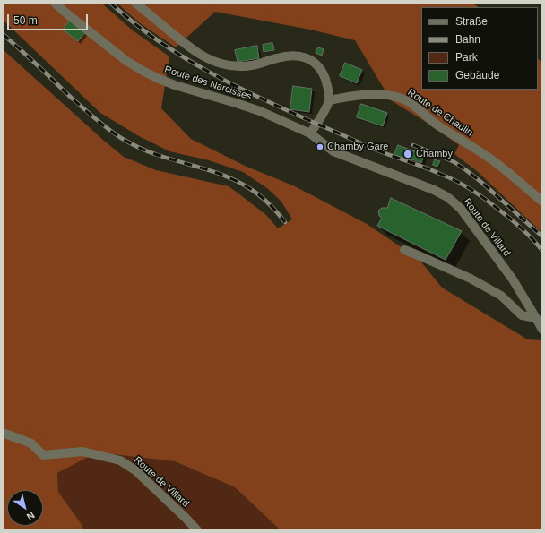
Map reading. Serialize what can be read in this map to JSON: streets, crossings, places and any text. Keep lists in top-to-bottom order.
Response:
{
  "streets": {
    "street": ["Route des Narcisses", "Route de Chaulin", "Route de Villard"]
  },
  "crossings": [
    ["Route des Narcisses", "Route de Villard"]
  ],
  "places": ["Chamby Gare", "Chamby"],
  "legend": [
    "Straße",
    "Bahn",
    "Park",
    "Gebäude"
  ],
  "scale_bar": "50 m",
  "north": "bottom right"
}
